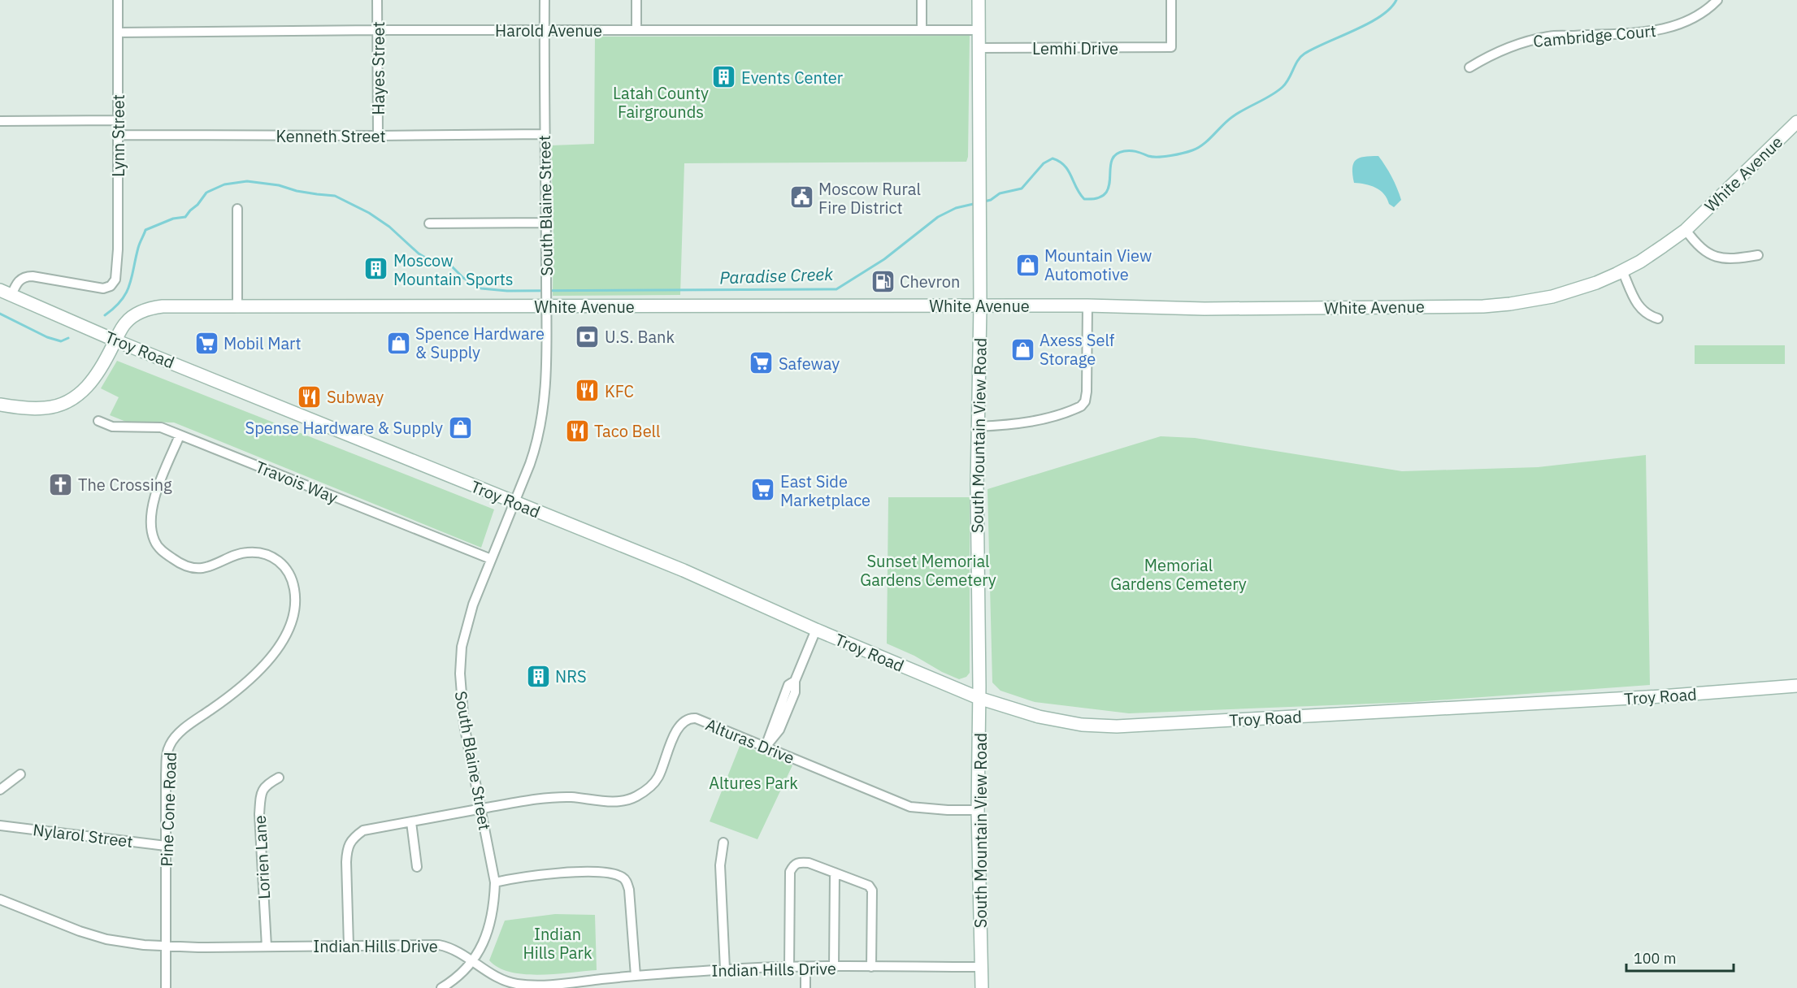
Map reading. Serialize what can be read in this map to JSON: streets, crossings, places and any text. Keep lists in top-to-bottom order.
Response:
{
  "streets": {
    "street": [
      "Harold Avenue",
      "Cambridge Court",
      "Lemhi Drive",
      "Hayes Street",
      "Lynn Street",
      "Kenneth Street",
      "White Avenue",
      "South Blaine Street",
      "Troy Road",
      "South Mountain View Road",
      "Travois Way",
      "Alturas Drive",
      "Pine Cone Road",
      "Nylarol Street",
      "Lorien Lane",
      "Indian Hills Drive"
    ]
  },
  "crossings": [
    ["Harold Avenue", "Hayes Street"],
    ["Harold Avenue", "Lynn Street"],
    ["Harold Avenue", "South Blaine Street"],
    ["Harold Avenue", "South Mountain View Road"],
    ["Lemhi Drive", "South Mountain View Road"],
    ["Hayes Street", "Kenneth Street"],
    ["Lynn Street", "Kenneth Street"],
    ["Lynn Street", "Troy Road"],
    ["Kenneth Street", "South Blaine Street"],
    ["White Avenue", "South Blaine Street"],
    ["White Avenue", "Troy Road"],
    ["White Avenue", "South Mountain View Road"],
    ["South Blaine Street", "Troy Road"],
    ["South Blaine Street", "Travois Way"],
    ["South Blaine Street", "Alturas Drive"],
    ["South Blaine Street", "Indian Hills Drive"],
    ["Troy Road", "South Mountain View Road"],
    ["South Mountain View Road", "Alturas Drive"],
    ["South Mountain View Road", "Indian Hills Drive"],
    ["Travois Way", "Pine Cone Road"],
    ["Alturas Drive", "Indian Hills Drive"],
    ["Pine Cone Road", "Nylarol Street"],
    ["Pine Cone Road", "Indian Hills Drive"],
    ["Lorien Lane", "Indian Hills Drive"]
  ],
  "water": ["Paradise Creek"],
  "parks": [
    "Latah County Fairgrounds",
    "Sunset Memorial Gardens Cemetery",
    "Memorial Gardens Cemetery",
    "Altures Park",
    "Indian Hills Park"
  ],
  "places": {
    "building": ["Events Center", "Moscow Mountain Sports", "NRS"],
    "public building": ["Moscow Rural Fire District"],
    "shop": [
      "Mountain View Automotive",
      "Spence Hardware & Supply",
      "Axess Self Storage",
      "Spense Hardware & Supply"
    ],
    "fuel station": ["Chevron"],
    "bank": ["U.S. Bank"],
    "supermarket": ["Mobil Mart", "Safeway", "East Side Marketplace"],
    "restaurant": ["KFC", "Subway", "Taco Bell"],
    "church": ["The Crossing"]
  },
  "scale_bar": "100 m"
}
